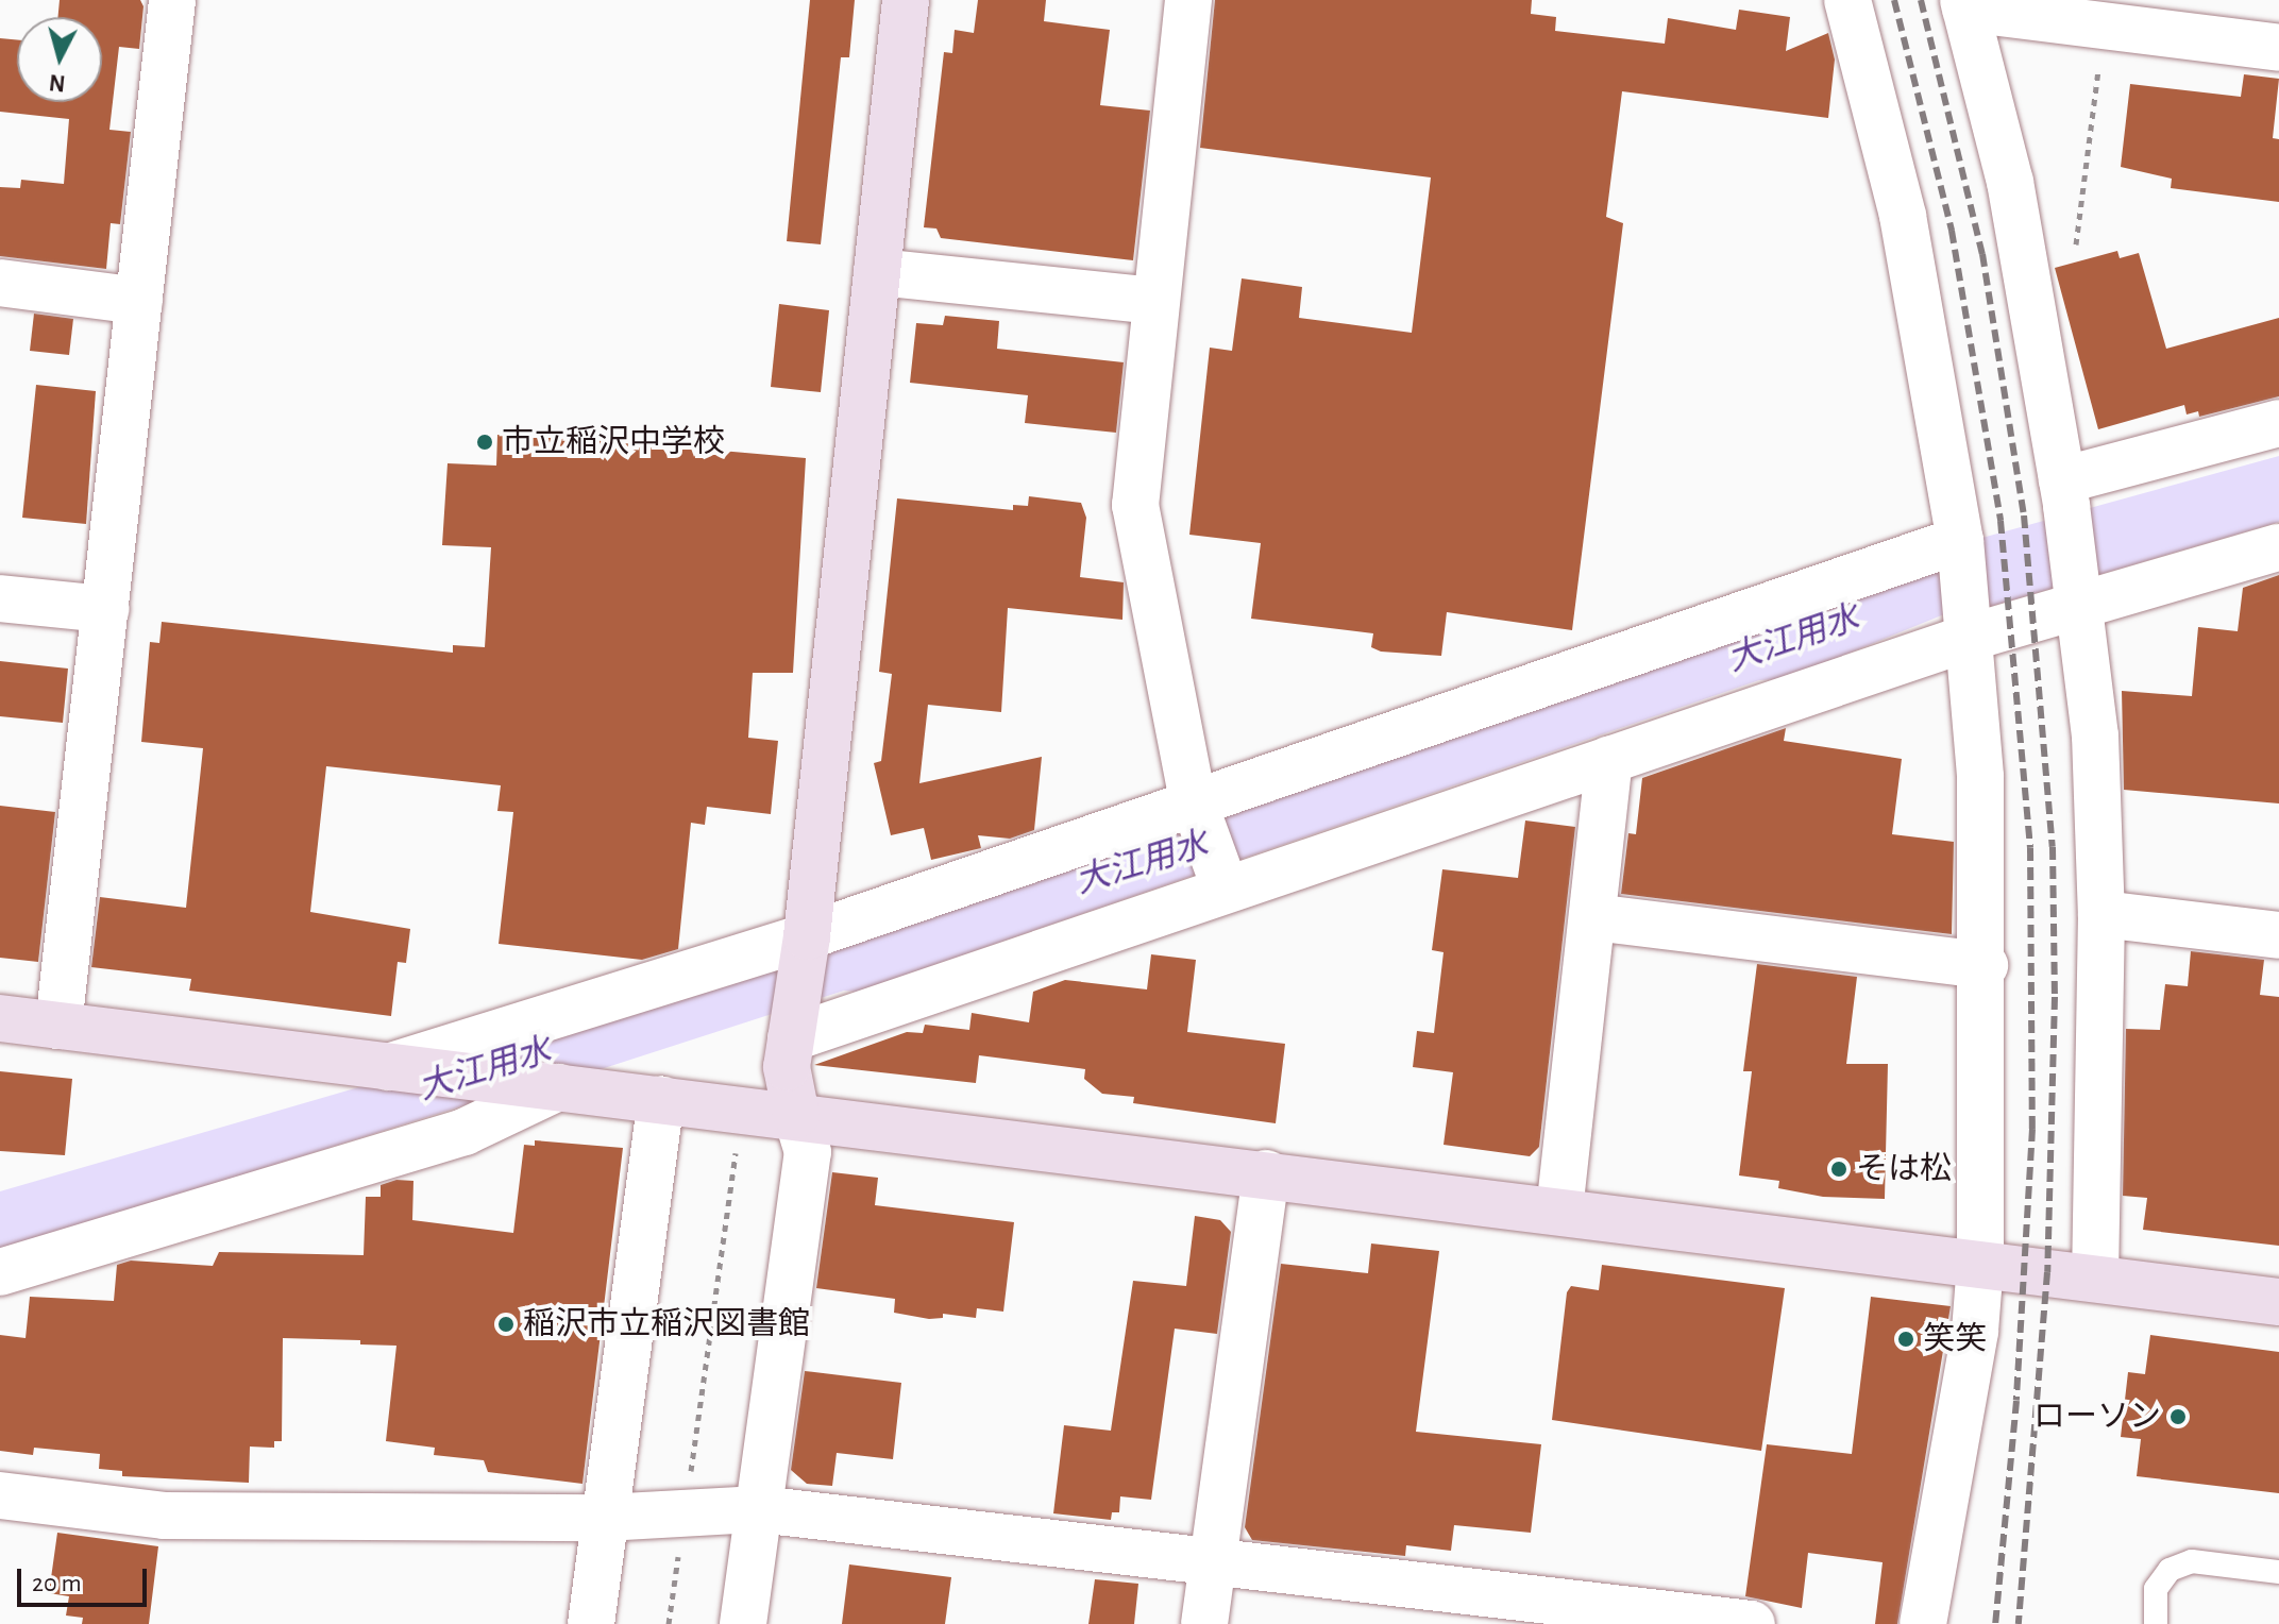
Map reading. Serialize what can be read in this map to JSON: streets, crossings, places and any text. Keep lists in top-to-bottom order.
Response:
{
  "water": ["大江用水"],
  "places": [
    "市立稲沢中学校",
    "そは松",
    "稲沢市立稲沢図書館",
    "笑笑",
    "ローソン"
  ],
  "scale_bar": "20 m",
  "north": "bottom"
}
